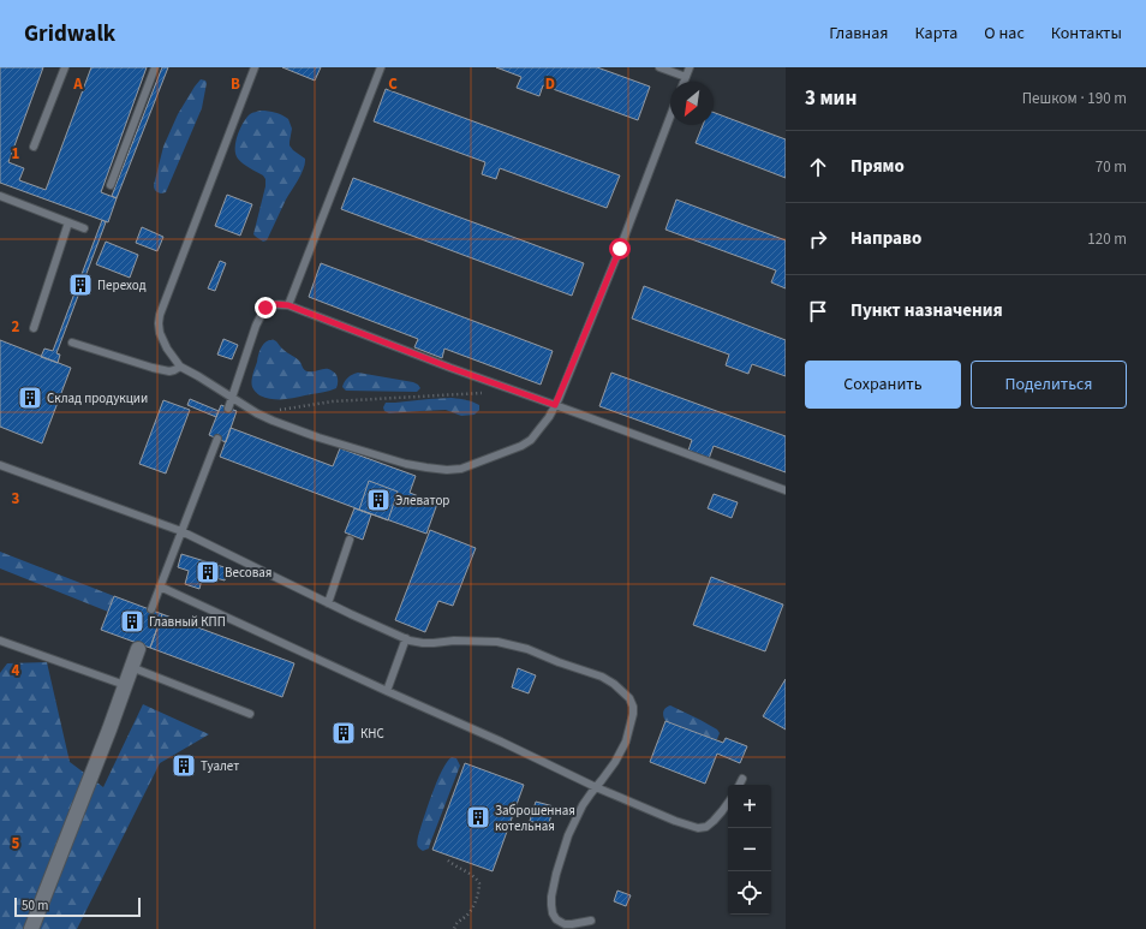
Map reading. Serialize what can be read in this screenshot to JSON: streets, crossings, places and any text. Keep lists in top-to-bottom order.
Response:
{
  "places": {
    "building": [
      "Переход",
      "Склад продукции",
      "Элеватор",
      "Весовая",
      "Главный КПП",
      "КНС",
      "Туалет",
      "Заброшенная котельная"
    ]
  },
  "scale_bar": "50 m",
  "north": "bottom left",
  "page": {
    "header": "Gridwalk",
    "nav": [
      "Главная",
      "Карта",
      "О нас",
      "Контакты"
    ],
    "heading": ["3 мин", "Пешком · 190 m"],
    "list": [
      ["Прямо", "70 m"],
      ["Направо", "120 m"],
      "Пункт назначения"
    ],
    "buttons": ["Сохранить", "Поделиться"],
    "map_buttons": ["+", "−"],
    "scale": "50 m"
  },
  "grid": {
    "columns": [
      "A",
      "B",
      "C",
      "D"
    ],
    "rows": [
      "1",
      "2",
      "3",
      "4",
      "5"
    ]
  }
}
